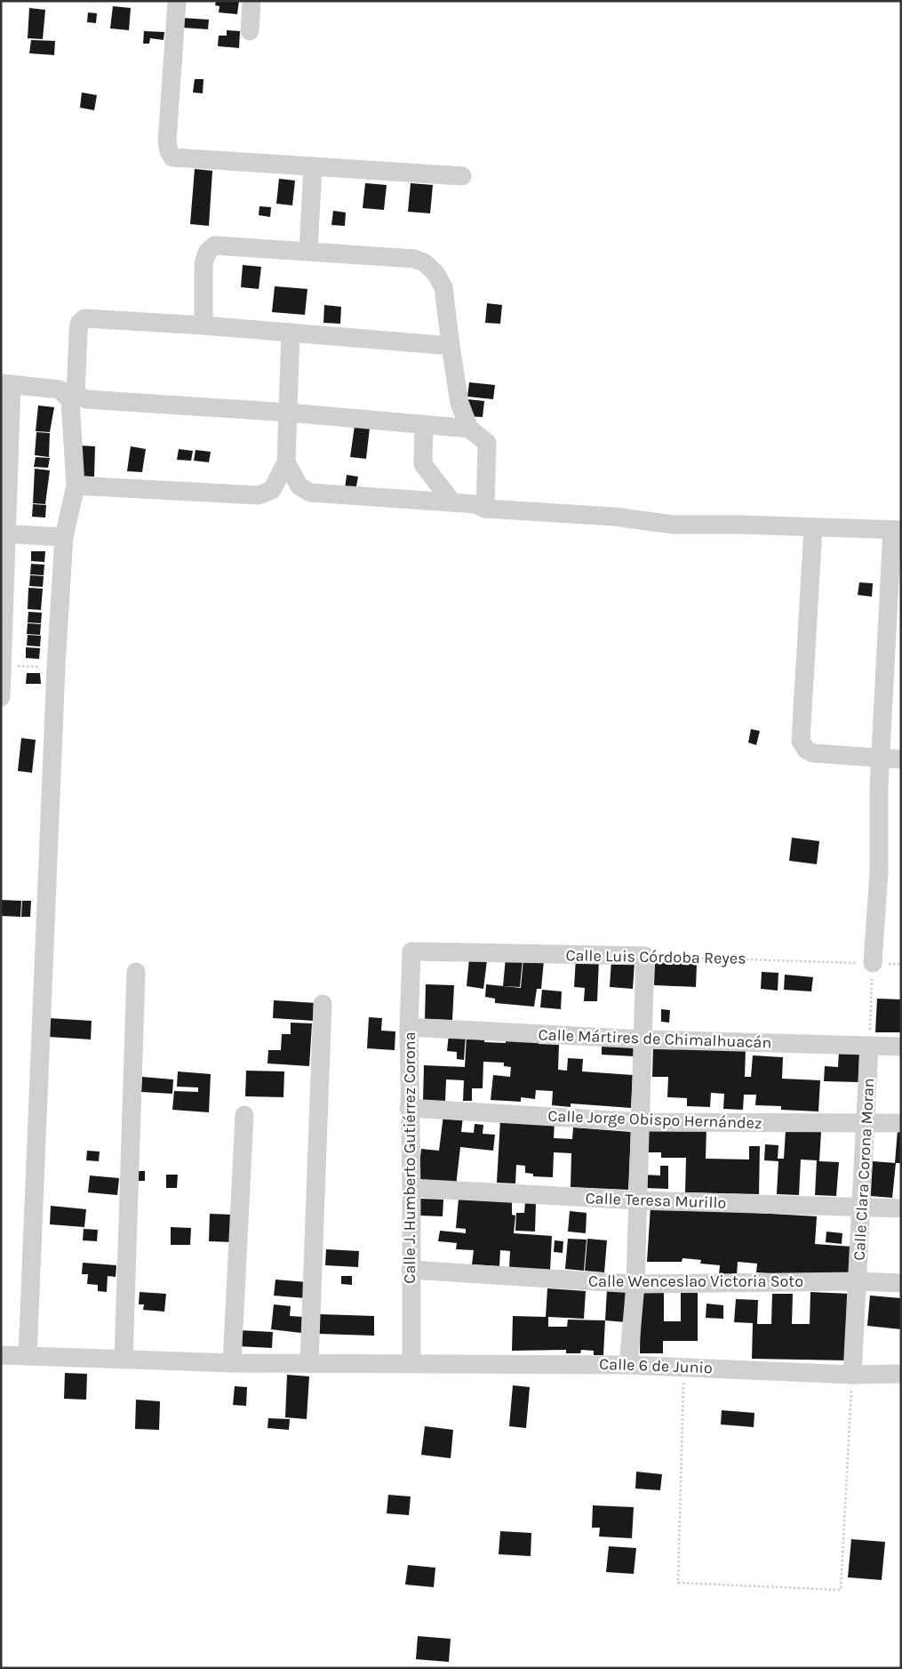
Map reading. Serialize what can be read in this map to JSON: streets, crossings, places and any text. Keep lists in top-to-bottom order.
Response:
{
  "streets": {
    "street": [
      "Calle Luis Córdoba Reyes",
      "Calle Mártires de Chimalhuacán",
      "Calle Jorge Obispo Hernández",
      "Calle J. Humberto Gutiérrez Corona",
      "Calle Clara Corona Moran",
      "Calle Teresa Murillo",
      "Calle Wenceslao Victoria Soto",
      "Calle 6 de Junio"
    ]
  },
  "crossings": [
    ["Calle Luis Córdoba Reyes", "Calle J. Humberto Gutiérrez Corona"],
    ["Calle Mártires de Chimalhuacán", "Calle J. Humberto Gutiérrez Corona"],
    ["Calle Mártires de Chimalhuacán", "Calle Clara Corona Moran"],
    ["Calle Jorge Obispo Hernández", "Calle J. Humberto Gutiérrez Corona"],
    ["Calle Jorge Obispo Hernández", "Calle Clara Corona Moran"],
    ["Calle J. Humberto Gutiérrez Corona", "Calle Teresa Murillo"],
    ["Calle J. Humberto Gutiérrez Corona", "Calle Wenceslao Victoria Soto"],
    ["Calle J. Humberto Gutiérrez Corona", "Calle 6 de Junio"],
    ["Calle Clara Corona Moran", "Calle Teresa Murillo"],
    ["Calle Clara Corona Moran", "Calle Wenceslao Victoria Soto"],
    ["Calle Clara Corona Moran", "Calle 6 de Junio"]
  ]
}
